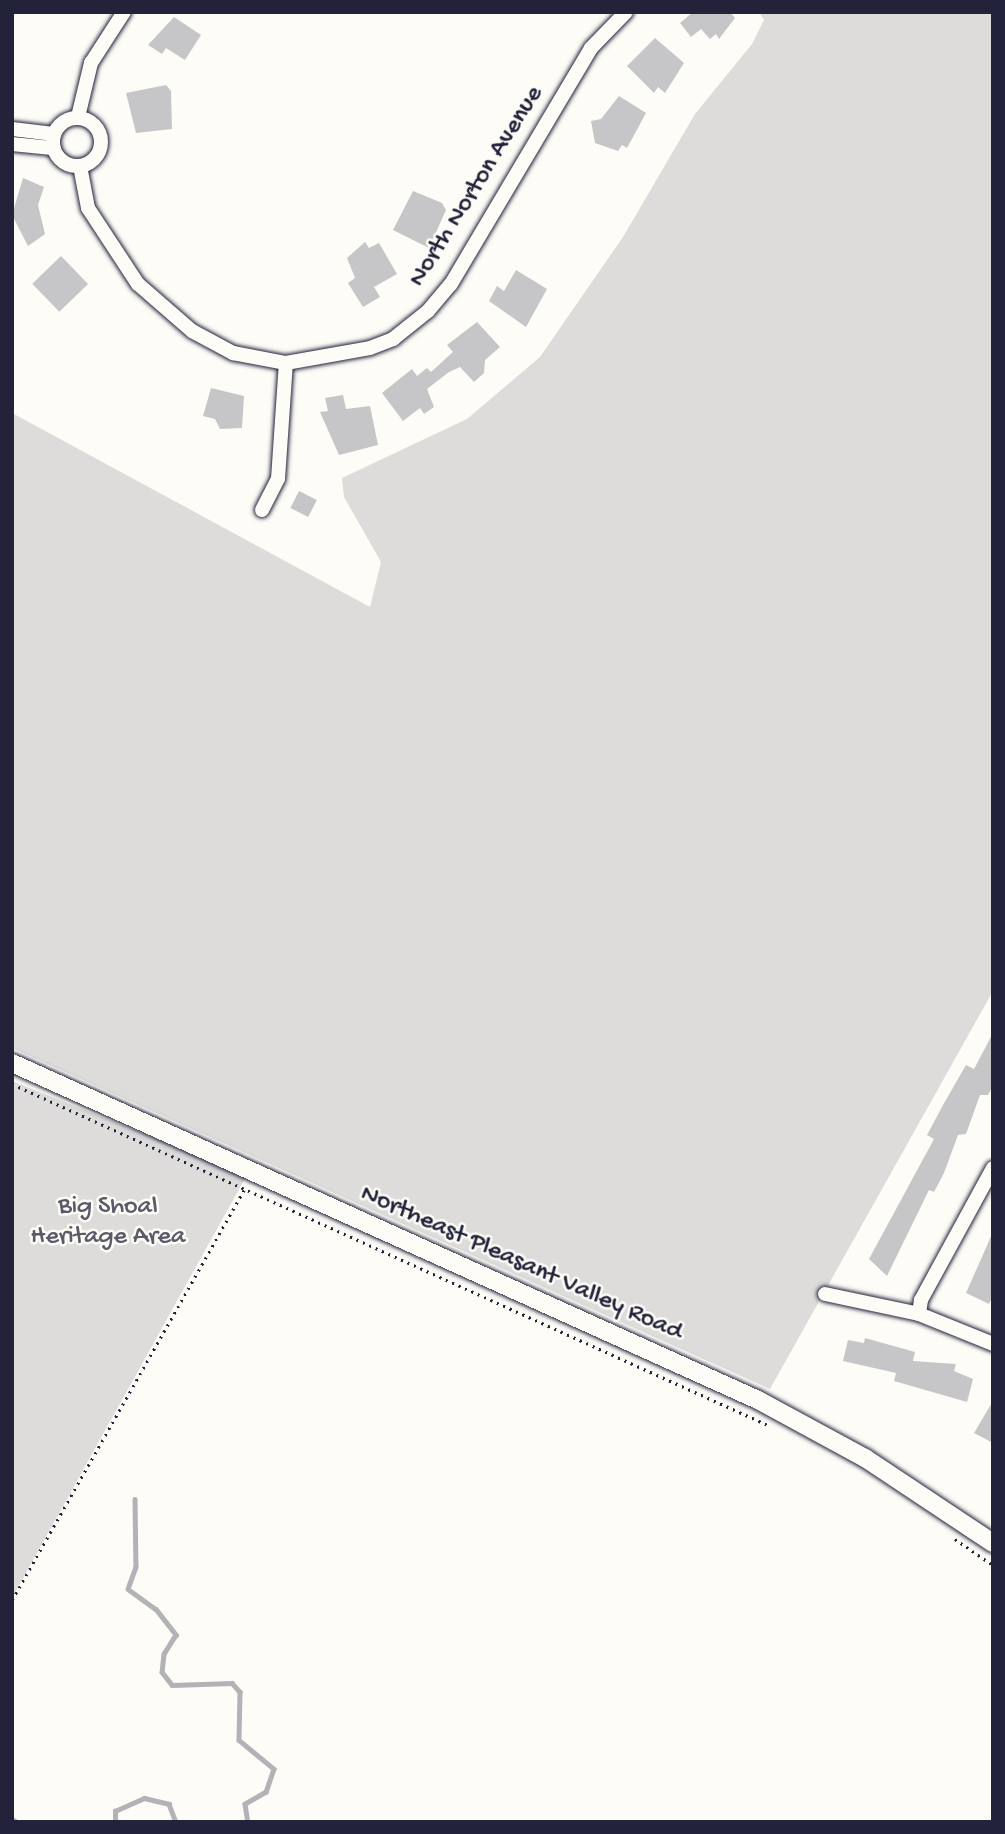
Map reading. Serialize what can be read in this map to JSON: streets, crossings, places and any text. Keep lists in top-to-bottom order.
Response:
{
  "streets": {
    "street": ["North Norton Avenue", "Northeast Pleasant Valley Road"]
  },
  "parks": ["Big Shoal Heritage Area"]
}
